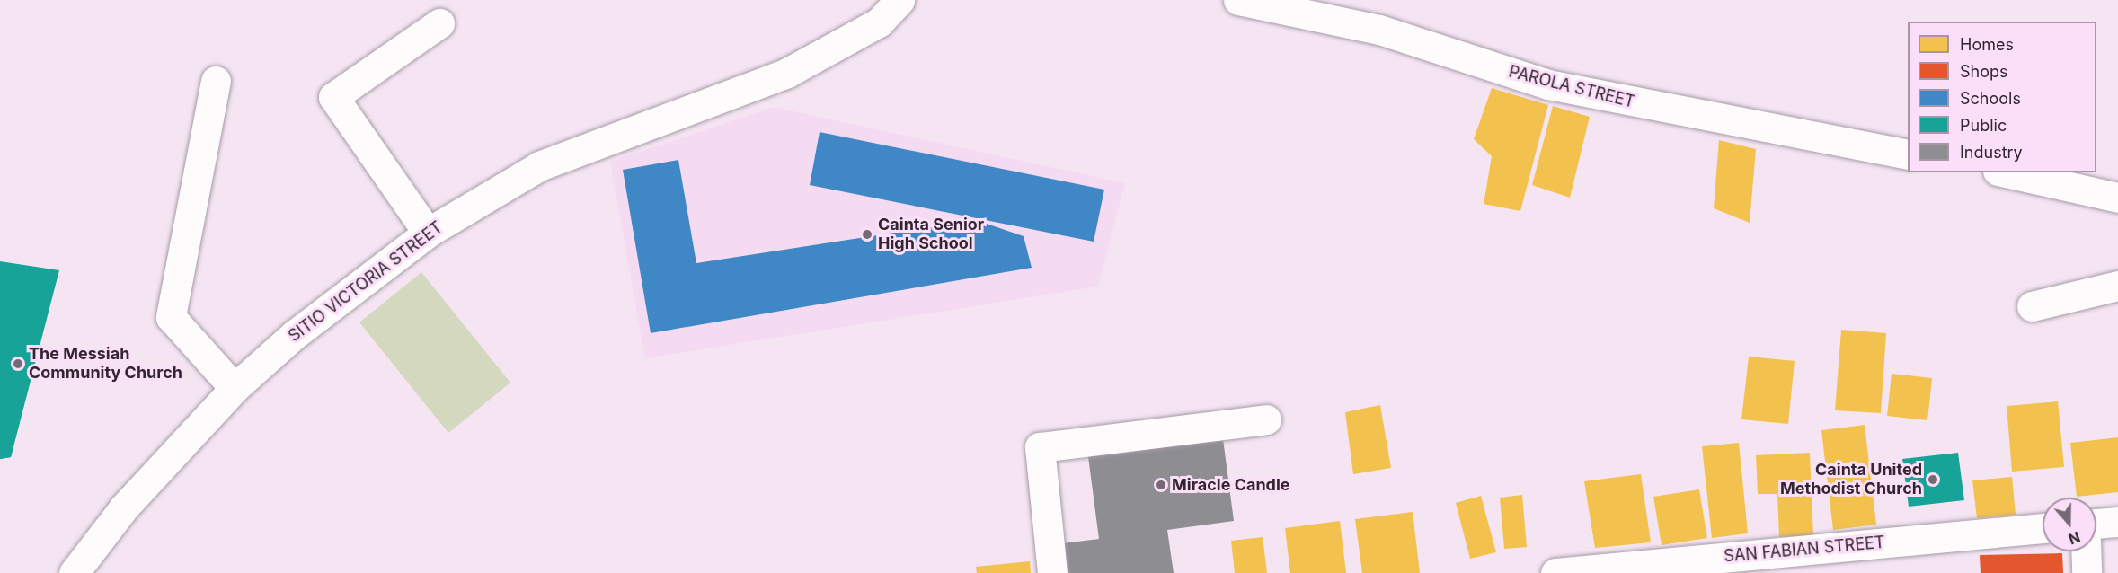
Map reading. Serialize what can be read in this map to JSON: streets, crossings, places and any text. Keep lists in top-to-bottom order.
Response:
{
  "streets": {
    "street": ["PAROLA STREET", "SITIO VICTORIA STREET", "SAN FABIAN STREET"]
  },
  "places": [
    "Cainta Senior High School",
    "The Messiah Community Church",
    "Cainta United Methodist Church",
    "Miracle Candle"
  ],
  "legend": [
    "Homes",
    "Shops",
    "Schools",
    "Public",
    "Industry"
  ],
  "north": "bottom"
}
